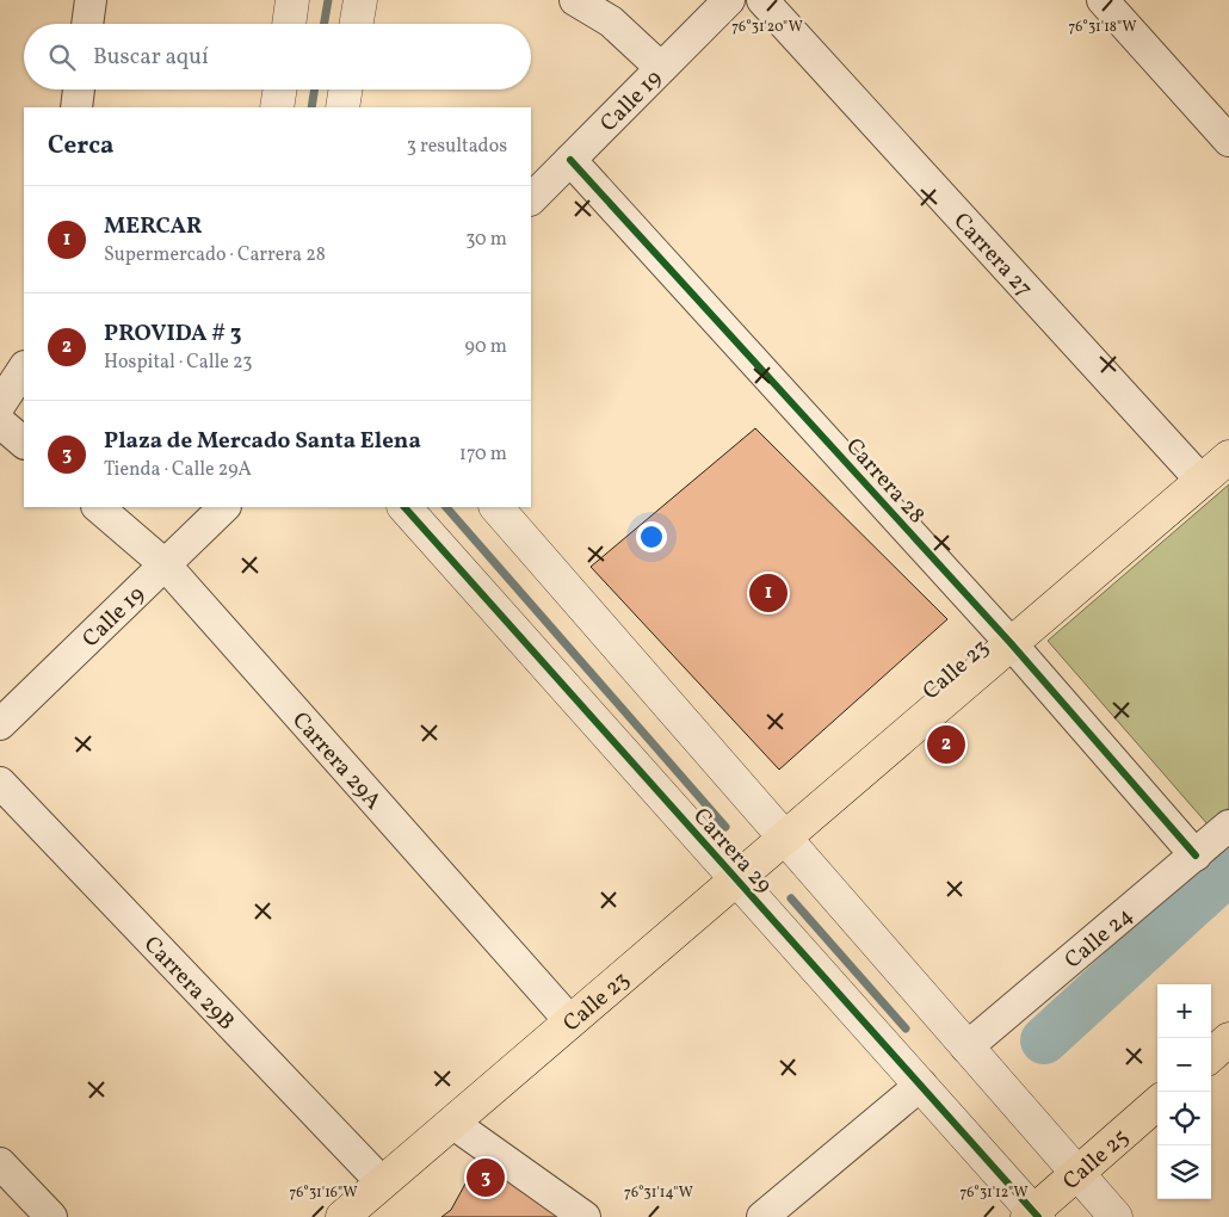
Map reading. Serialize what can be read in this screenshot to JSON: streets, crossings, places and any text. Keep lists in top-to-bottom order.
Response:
{
  "streets": {
    "main road": ["Calle 23", "Calle 25"],
    "street": [
      "Calle 19",
      "Carrera 27",
      "Carrera 28",
      "Carrera 29A",
      "Carrera 29",
      "Calle 24",
      "Carrera 29B"
    ]
  },
  "crossings": [
    ["Calle 19", "Carrera 28"],
    ["Calle 19", "Carrera 29A"],
    ["Carrera 27", "Calle 23"],
    ["Carrera 28", "Calle 23"],
    ["Carrera 28", "Calle 24"],
    ["Calle 23", "Carrera 29A"],
    ["Calle 23", "Carrera 29"],
    ["Calle 23", "Carrera 29B"],
    ["Carrera 29", "Calle 24"],
    ["Carrera 29", "Calle 25"]
  ],
  "page": {
    "search": "Buscar aquí",
    "heading": ["Cerca", "3 resultados"],
    "list": [
      {
        "mark": "1",
        "name": "MERCAR",
        "note": "Supermercado · Carrera 28",
        "value": "30 m"
      },
      {
        "mark": "2",
        "name": "PROVIDA # 3",
        "note": "Hospital · Calle 23",
        "value": "90 m"
      },
      {
        "mark": "3",
        "name": "Plaza de Mercado Santa Elena",
        "note": "Tienda · Calle 29A",
        "value": "170 m"
      }
    ],
    "pins": ["1", "2", "3"],
    "map_buttons": ["+", "−"]
  },
  "coordinates": [
    "76°31'20\"W",
    "76°31'18\"W",
    "76°31'16\"W",
    "76°31'14\"W",
    "76°31'12\"W"
  ]
}
